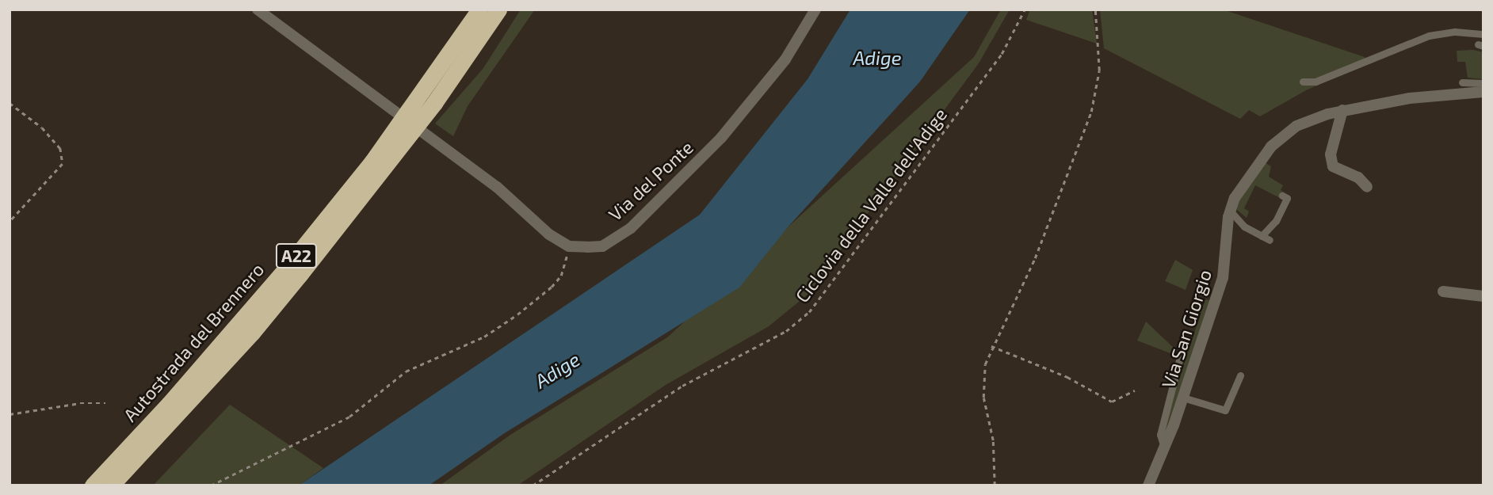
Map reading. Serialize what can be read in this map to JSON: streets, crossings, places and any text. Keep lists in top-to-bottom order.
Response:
{
  "streets": {
    "highway": ["A22", "Autostrada del Brennero"],
    "street": ["Via del Ponte", "Via San Giorgio"],
    "path": ["Ciclovia della Valle dell'Adige"]
  },
  "water": ["Adige"]
}
